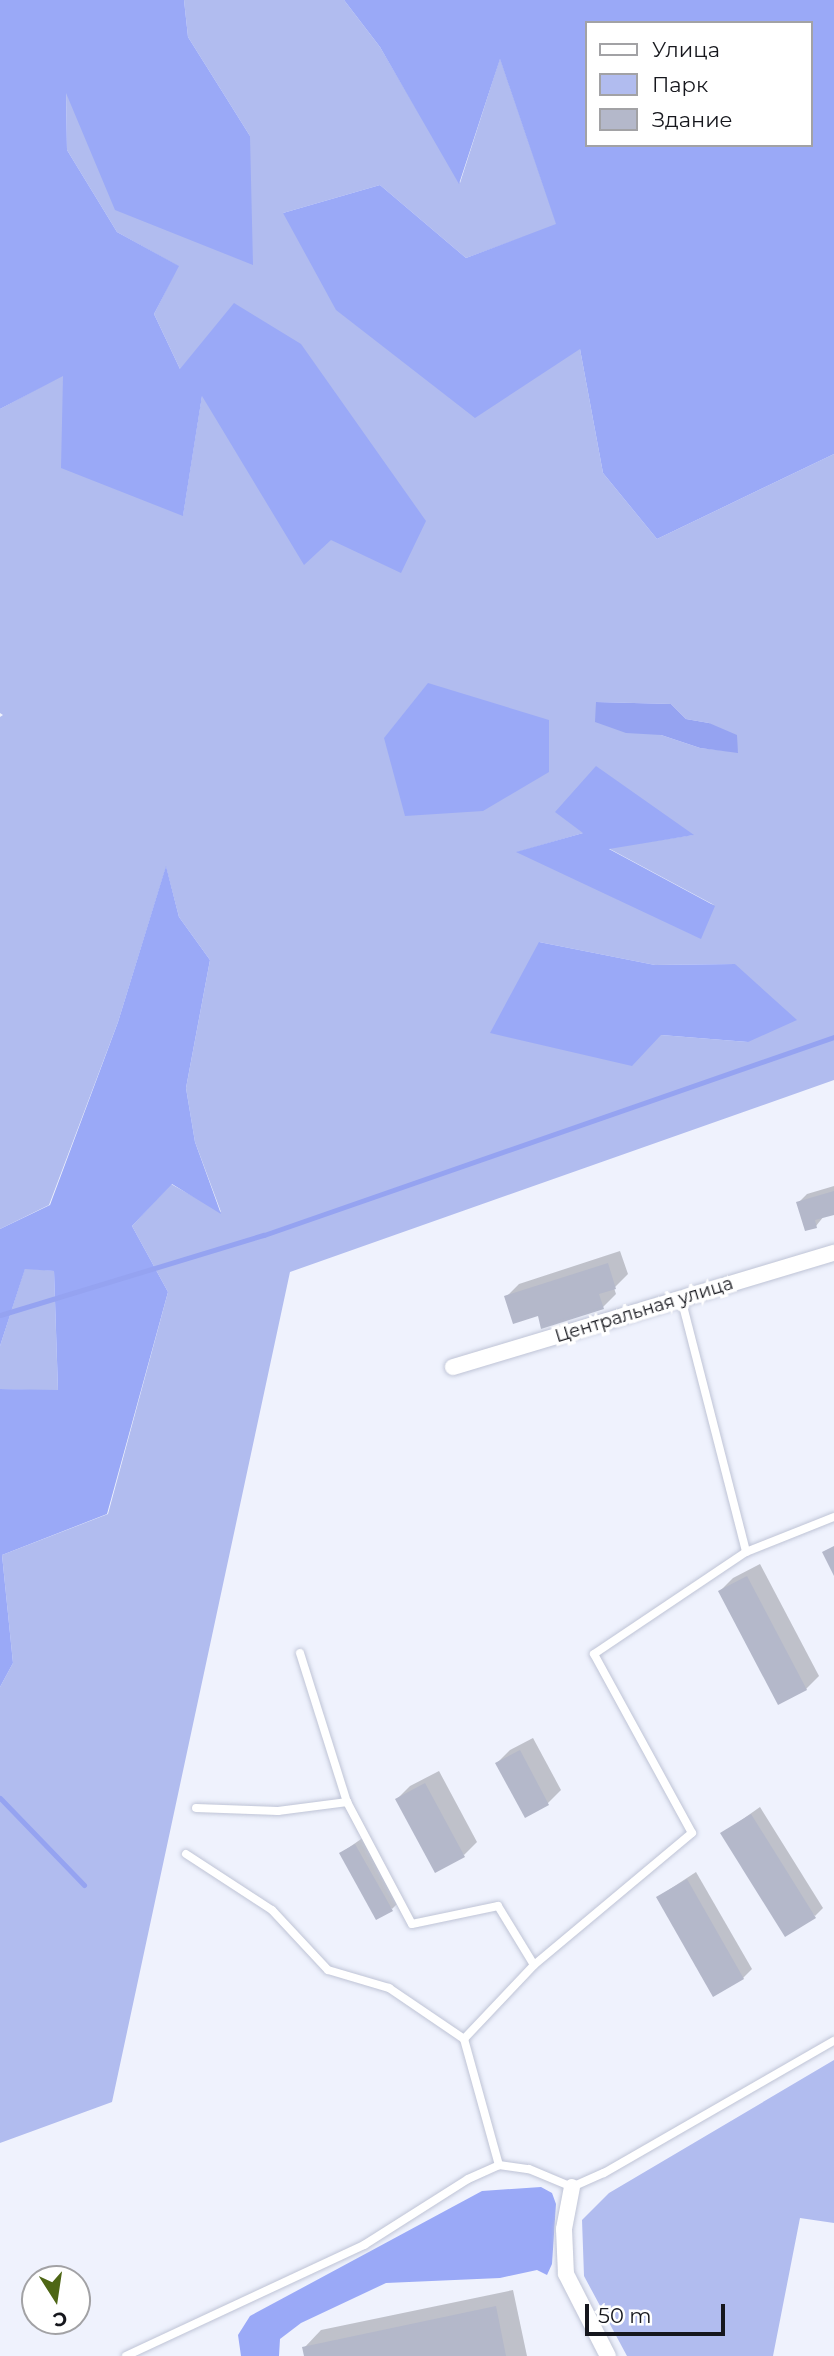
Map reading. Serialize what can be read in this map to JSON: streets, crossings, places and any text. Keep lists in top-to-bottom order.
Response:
{
  "streets": {
    "street": ["Центральная улица"]
  },
  "legend": ["Улица", "Парк", "Здание"],
  "scale_bar": "50 m",
  "north": "bottom"
}
